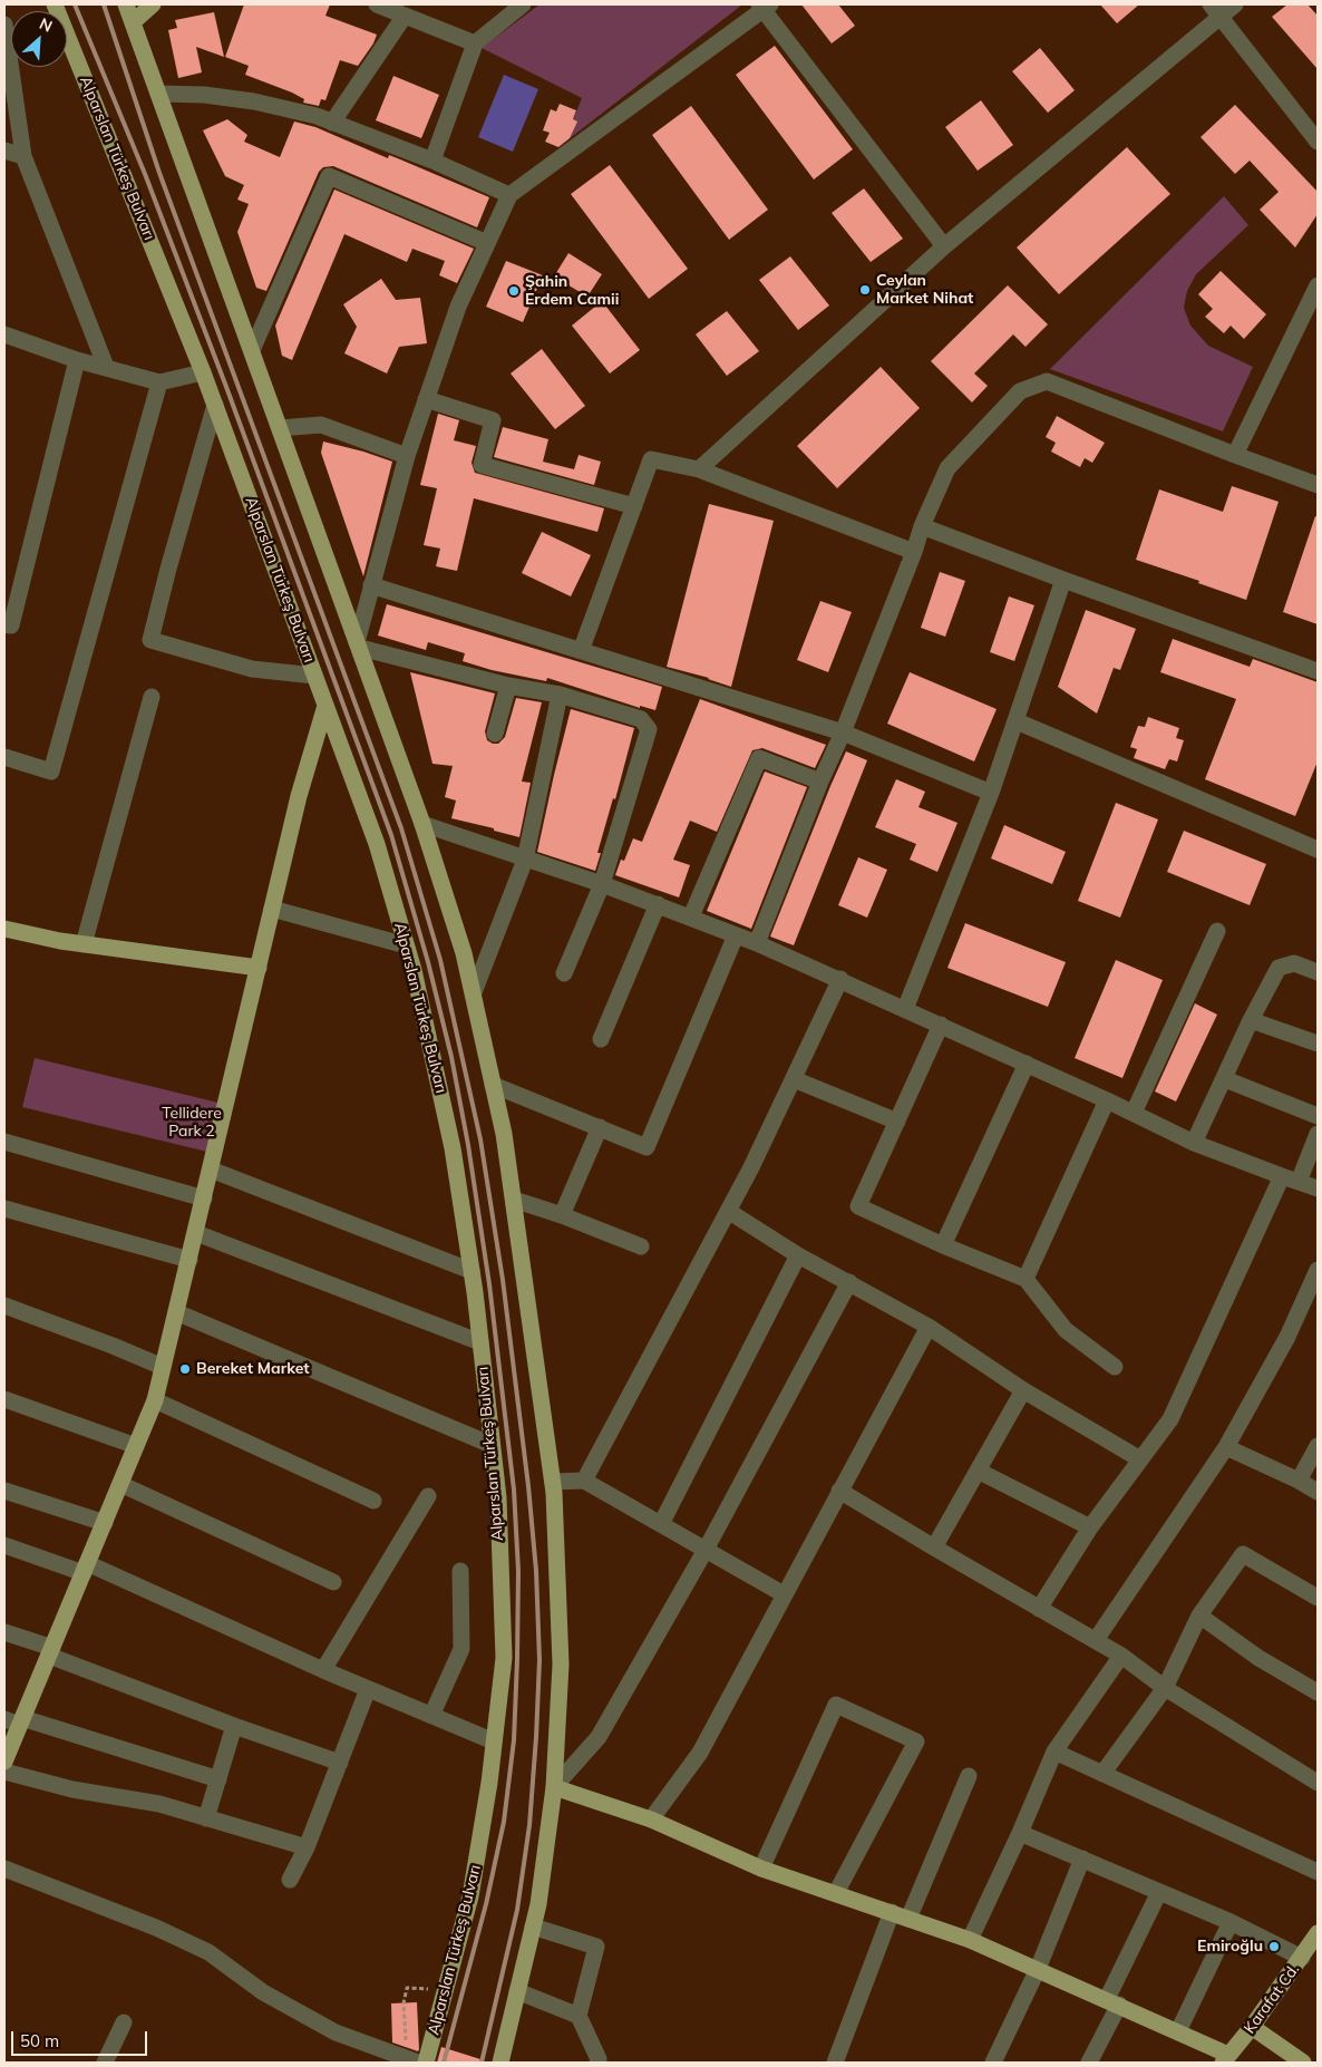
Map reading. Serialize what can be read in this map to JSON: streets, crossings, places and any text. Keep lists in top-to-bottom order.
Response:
{
  "streets": {
    "main road": ["Alparslan Türkeş Bulvarı", "Karafat Cd."]
  },
  "parks": ["Tellidere Park 2"],
  "places": [
    "Ceylan Market Nihat",
    "Şahin Erdem Camii",
    "Bereket Market",
    "Emiroğlu"
  ],
  "scale_bar": "50 m",
  "north": "top right"
}
